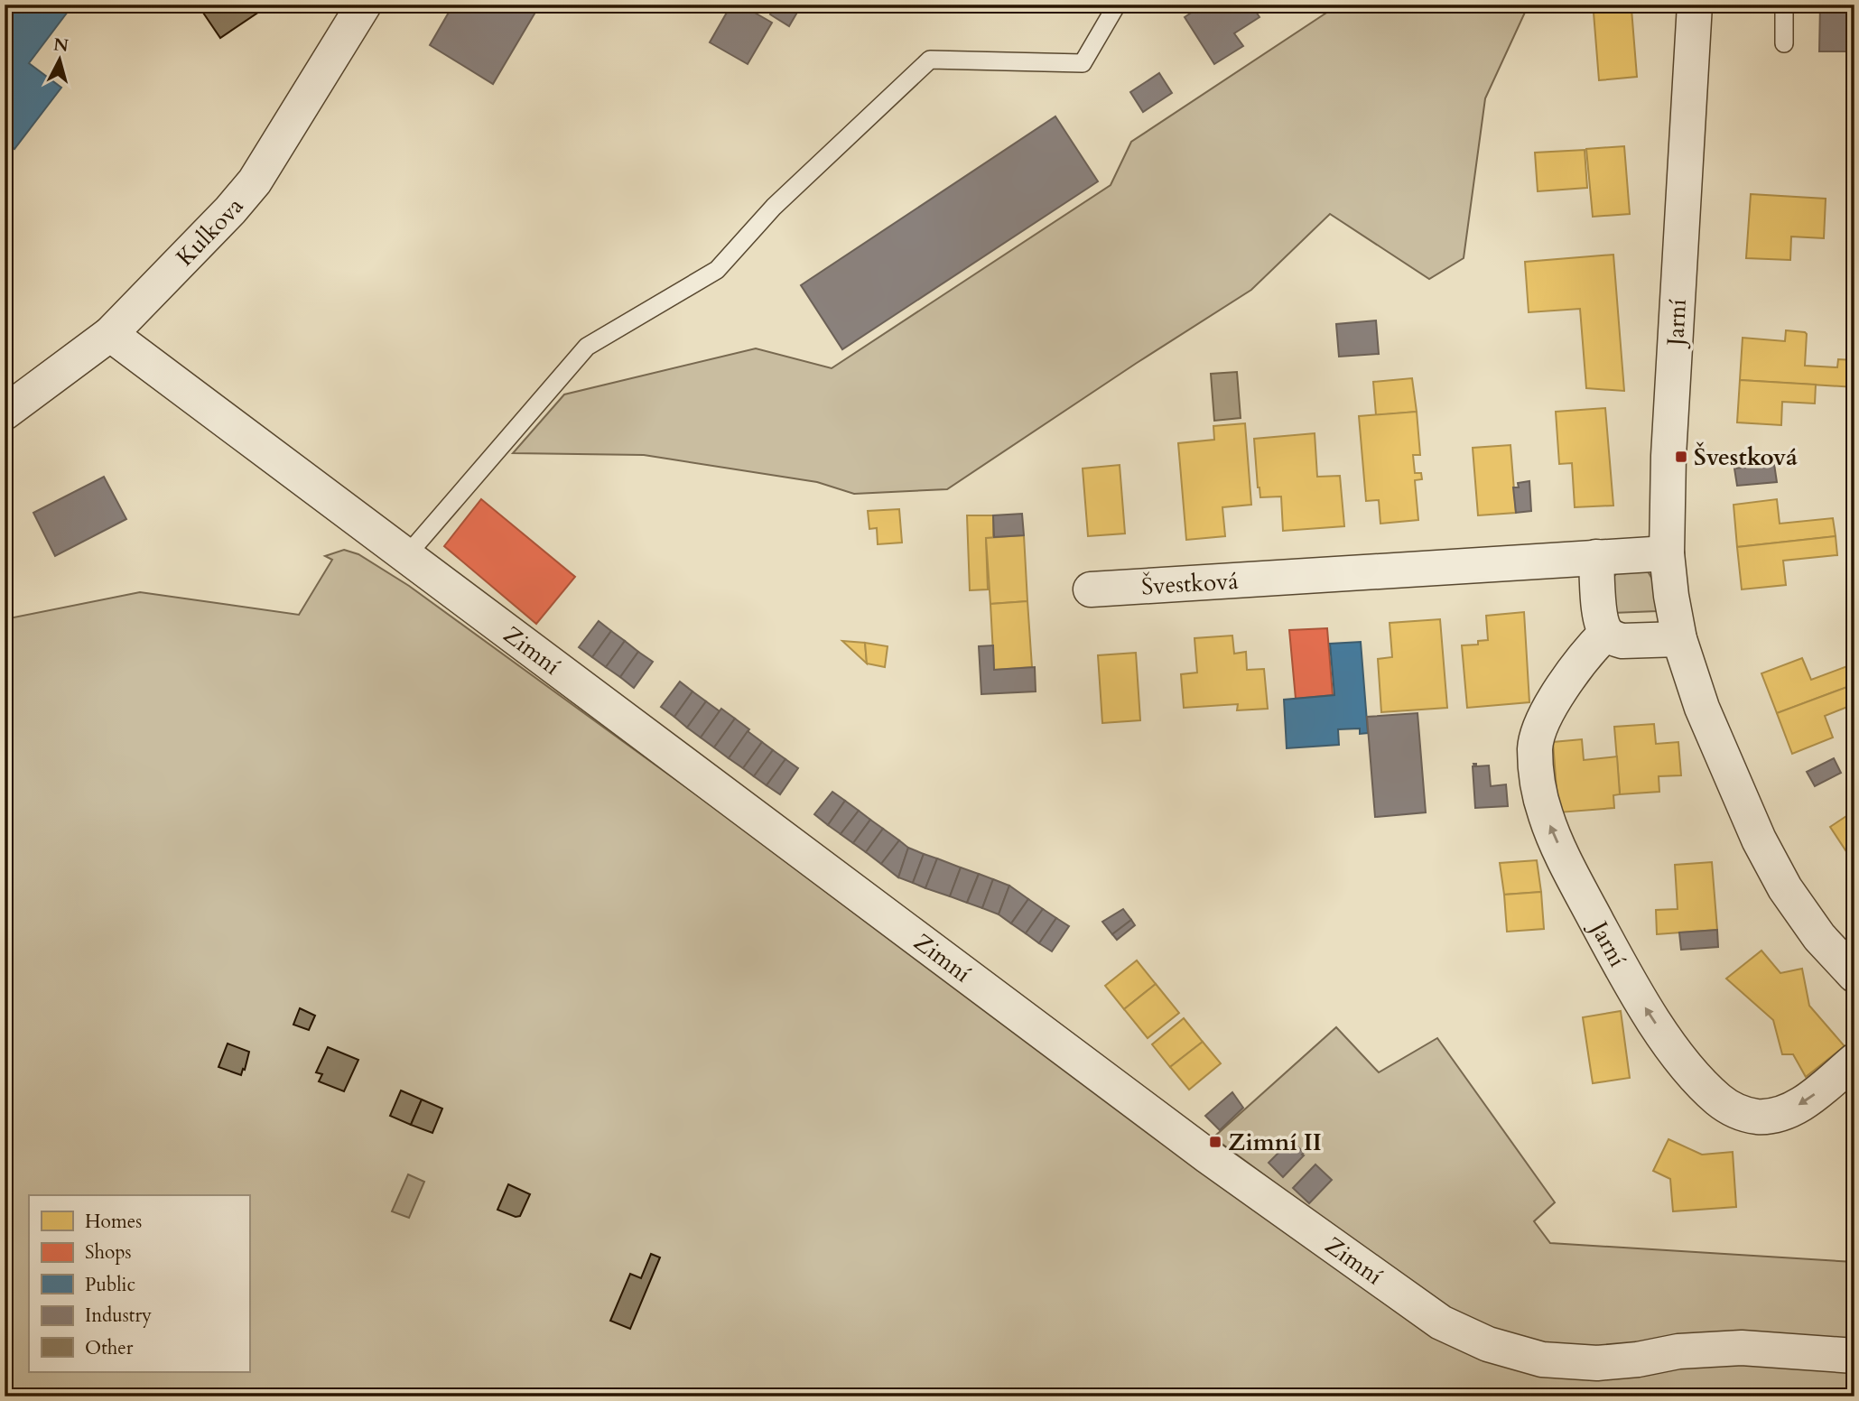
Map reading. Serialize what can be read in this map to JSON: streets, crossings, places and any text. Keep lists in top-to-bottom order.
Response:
{
  "streets": {
    "street": [
      "Kulkova",
      "Jarní",
      "Švestková",
      "Zimní"
    ]
  },
  "crossings": [
    ["Kulkova", "Zimní"],
    ["Jarní", "Švestková"]
  ],
  "places": {
    "transit": ["Švestková", "Zimní II"]
  },
  "legend": [
    "Homes",
    "Shops",
    "Public",
    "Industry",
    "Other"
  ],
  "north": "top"
}
